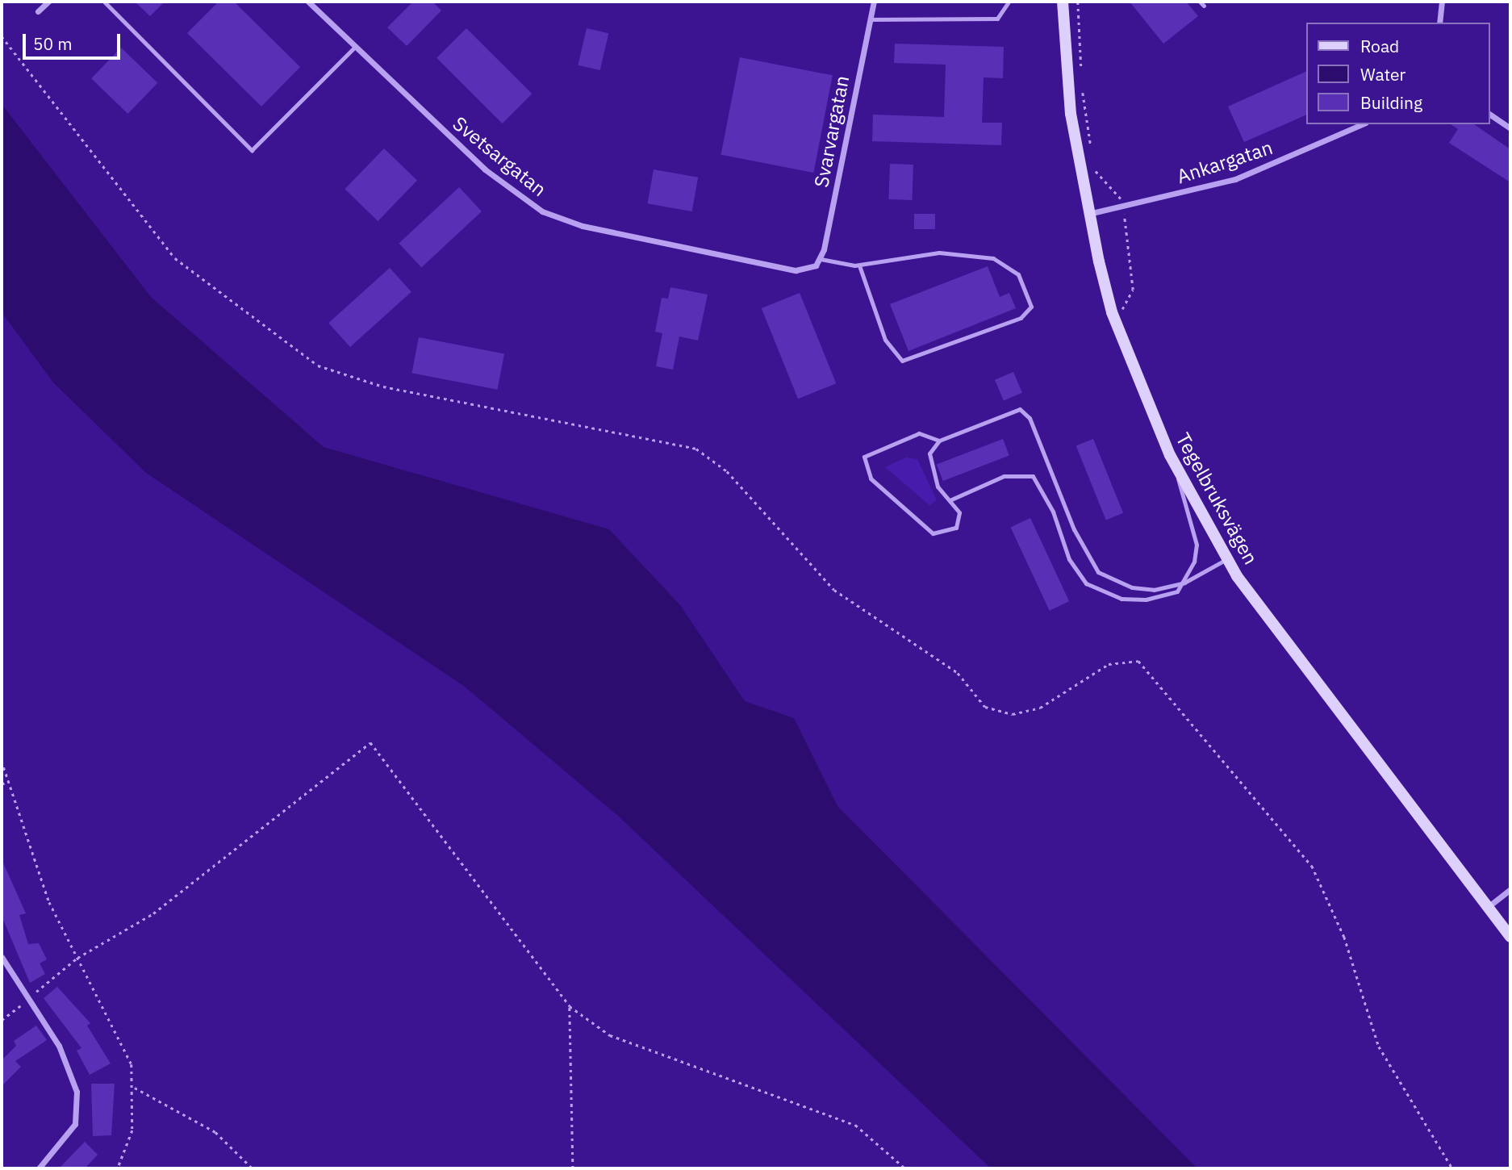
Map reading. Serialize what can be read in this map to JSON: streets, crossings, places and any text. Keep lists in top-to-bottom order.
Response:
{
  "streets": {
    "street": [
      "Svarvargatan",
      "Svetsargatan",
      "Ankargatan",
      "Tegelbruksvägen"
    ]
  },
  "crossings": [
    ["Svarvargatan", "Svetsargatan"],
    ["Ankargatan", "Tegelbruksvägen"]
  ],
  "legend": ["Road", "Water", "Building"],
  "scale_bar": "50 m"
}
